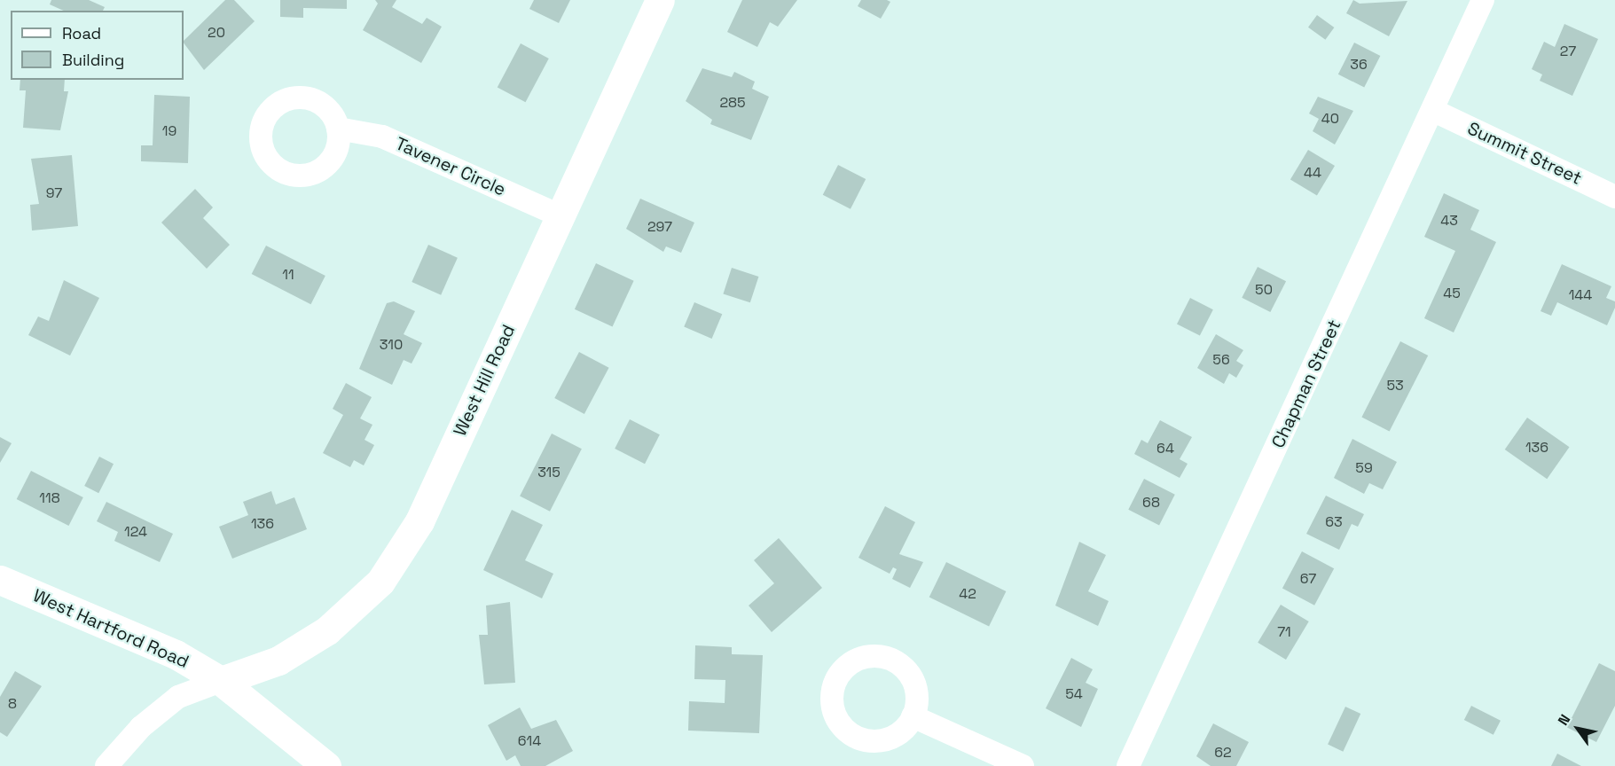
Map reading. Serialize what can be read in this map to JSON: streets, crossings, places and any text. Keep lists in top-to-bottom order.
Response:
{
  "streets": {
    "street": [
      "Summit Street",
      "Tavener Circle",
      "West Hill Road",
      "Chapman Street",
      "West Hartford Road"
    ]
  },
  "crossings": [
    ["Summit Street", "Chapman Street"],
    ["Tavener Circle", "West Hill Road"],
    ["West Hill Road", "West Hartford Road"]
  ],
  "house_numbers": [
    "20",
    "27",
    "36",
    "285",
    "40",
    "19",
    "44",
    "97",
    "43",
    "297",
    "11",
    "50",
    "45",
    "144",
    "310",
    "56",
    "53",
    "136",
    "64",
    "59",
    "315",
    "118",
    "68",
    "63",
    "136",
    "124",
    "67",
    "42",
    "71",
    "54",
    "8",
    "614",
    "62"
  ],
  "legend": ["Road", "Building"],
  "north": "top left"
}
